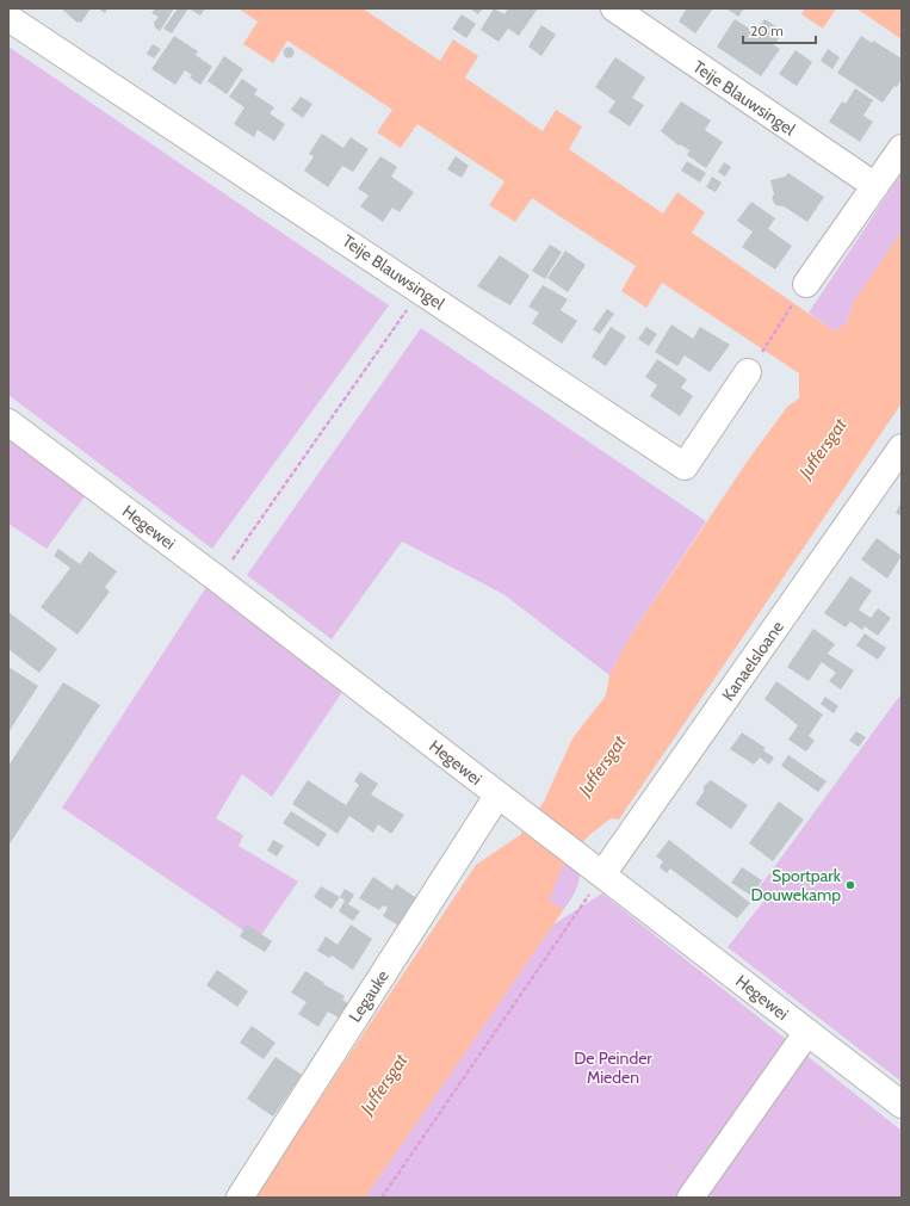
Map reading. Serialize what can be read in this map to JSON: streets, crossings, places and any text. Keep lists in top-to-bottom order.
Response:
{
  "streets": {
    "street": [
      "Teije Blauwsingel",
      "Hegewei",
      "Kanaelsloane",
      "Legauke"
    ]
  },
  "crossings": [
    ["Hegewei", "Kanaelsloane"],
    ["Hegewei", "Legauke"]
  ],
  "water": ["Juffersgat"],
  "parks": ["De Peinder Mieden"],
  "places": ["Sportpark Douwekamp"],
  "scale_bar": "20 m"
}
